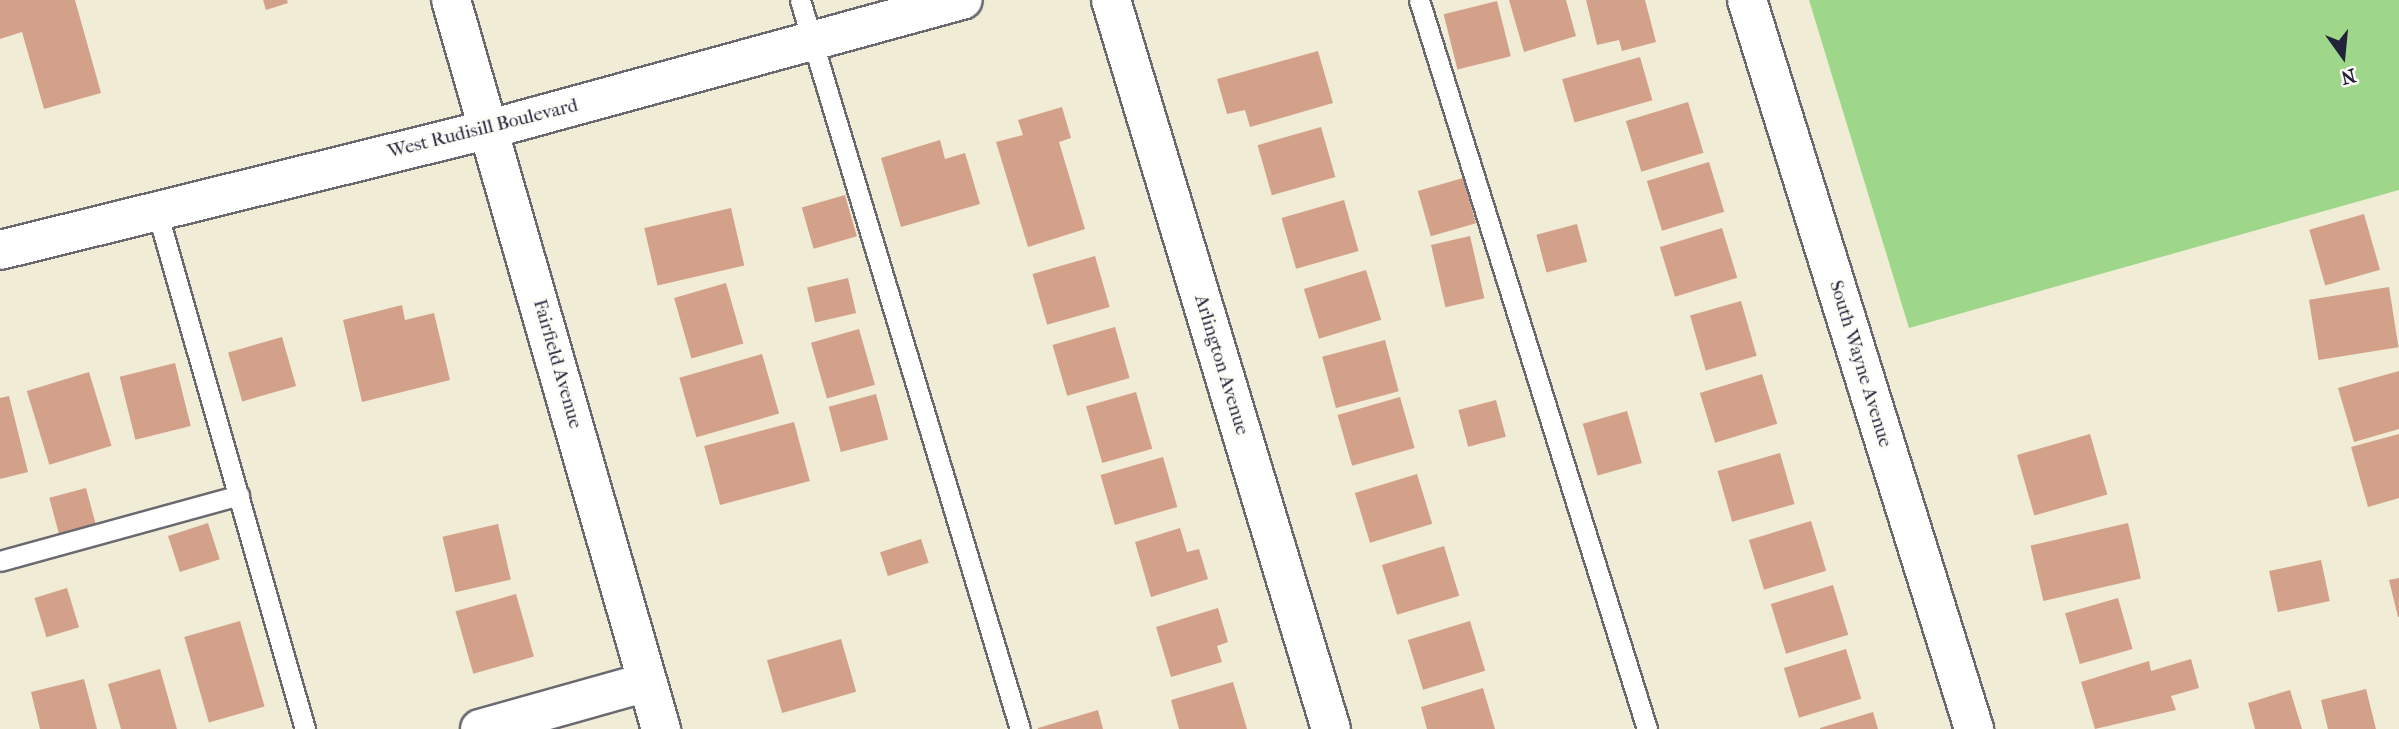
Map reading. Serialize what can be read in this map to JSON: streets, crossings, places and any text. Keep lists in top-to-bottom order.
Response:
{
  "streets": {
    "street": [
      "West Rudisill Boulevard",
      "Fairfield Avenue",
      "South Wayne Avenue",
      "Arlington Avenue"
    ]
  },
  "crossings": [
    ["West Rudisill Boulevard", "Fairfield Avenue"]
  ],
  "north": "bottom"
}
